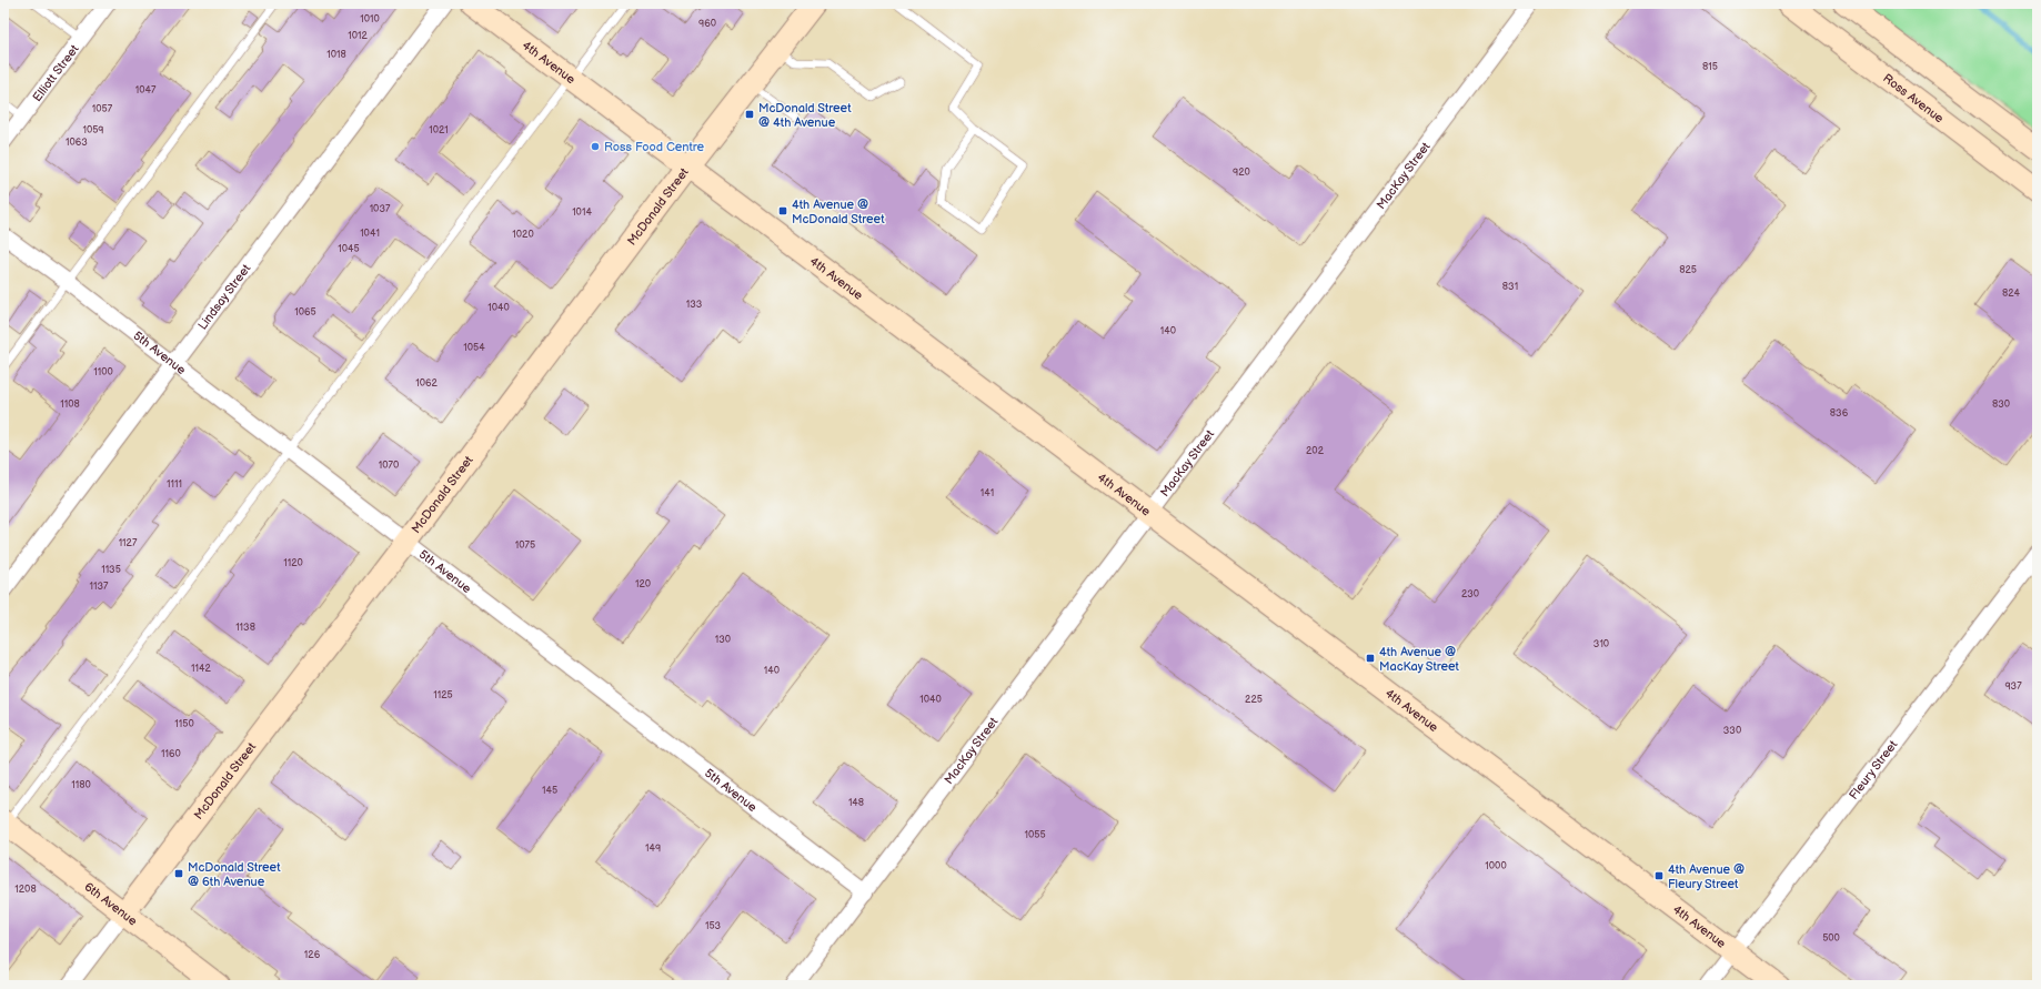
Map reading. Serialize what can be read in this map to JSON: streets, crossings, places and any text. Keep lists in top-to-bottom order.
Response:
{
  "streets": {
    "street": [
      "4th Avenue",
      "Elliott Street",
      "Ross Avenue",
      "MacKay Street",
      "McDonald Street",
      "Lindsay Street",
      "5th Avenue",
      "Fleury Street",
      "6th Avenue"
    ]
  },
  "crossings": [
    ["4th Avenue", "MacKay Street"],
    ["4th Avenue", "McDonald Street"],
    ["4th Avenue", "Fleury Street"],
    ["MacKay Street", "5th Avenue"],
    ["McDonald Street", "5th Avenue"],
    ["McDonald Street", "6th Avenue"],
    ["Lindsay Street", "5th Avenue"]
  ],
  "places": {
    "transit": [
      "McDonald Street @ 4th Avenue",
      "4th Avenue @ McDonald Street",
      "4th Avenue @ MacKay Street",
      "McDonald Street @ 6th Avenue",
      "4th Avenue @ Fleury Street"
    ],
    "other": ["Ross Food Centre"]
  },
  "house_numbers": [
    "1010",
    "960",
    "1012",
    "1018",
    "815",
    "1047",
    "1057",
    "1059",
    "1021",
    "1063",
    "920",
    "1037",
    "1014",
    "1041",
    "1020",
    "1045",
    "825",
    "831",
    "824",
    "133",
    "1040",
    "1065",
    "140",
    "1054",
    "1100",
    "1062",
    "1108",
    "830",
    "836",
    "202",
    "1070",
    "1111",
    "141",
    "1127",
    "1075",
    "1120",
    "1135",
    "120",
    "1137",
    "230",
    "1138",
    "130",
    "310",
    "1142",
    "140",
    "937",
    "1125",
    "1040",
    "225",
    "1150",
    "330",
    "1160",
    "1180",
    "145",
    "148",
    "1055",
    "149",
    "1000",
    "1208",
    "153",
    "500",
    "126"
  ]
}
